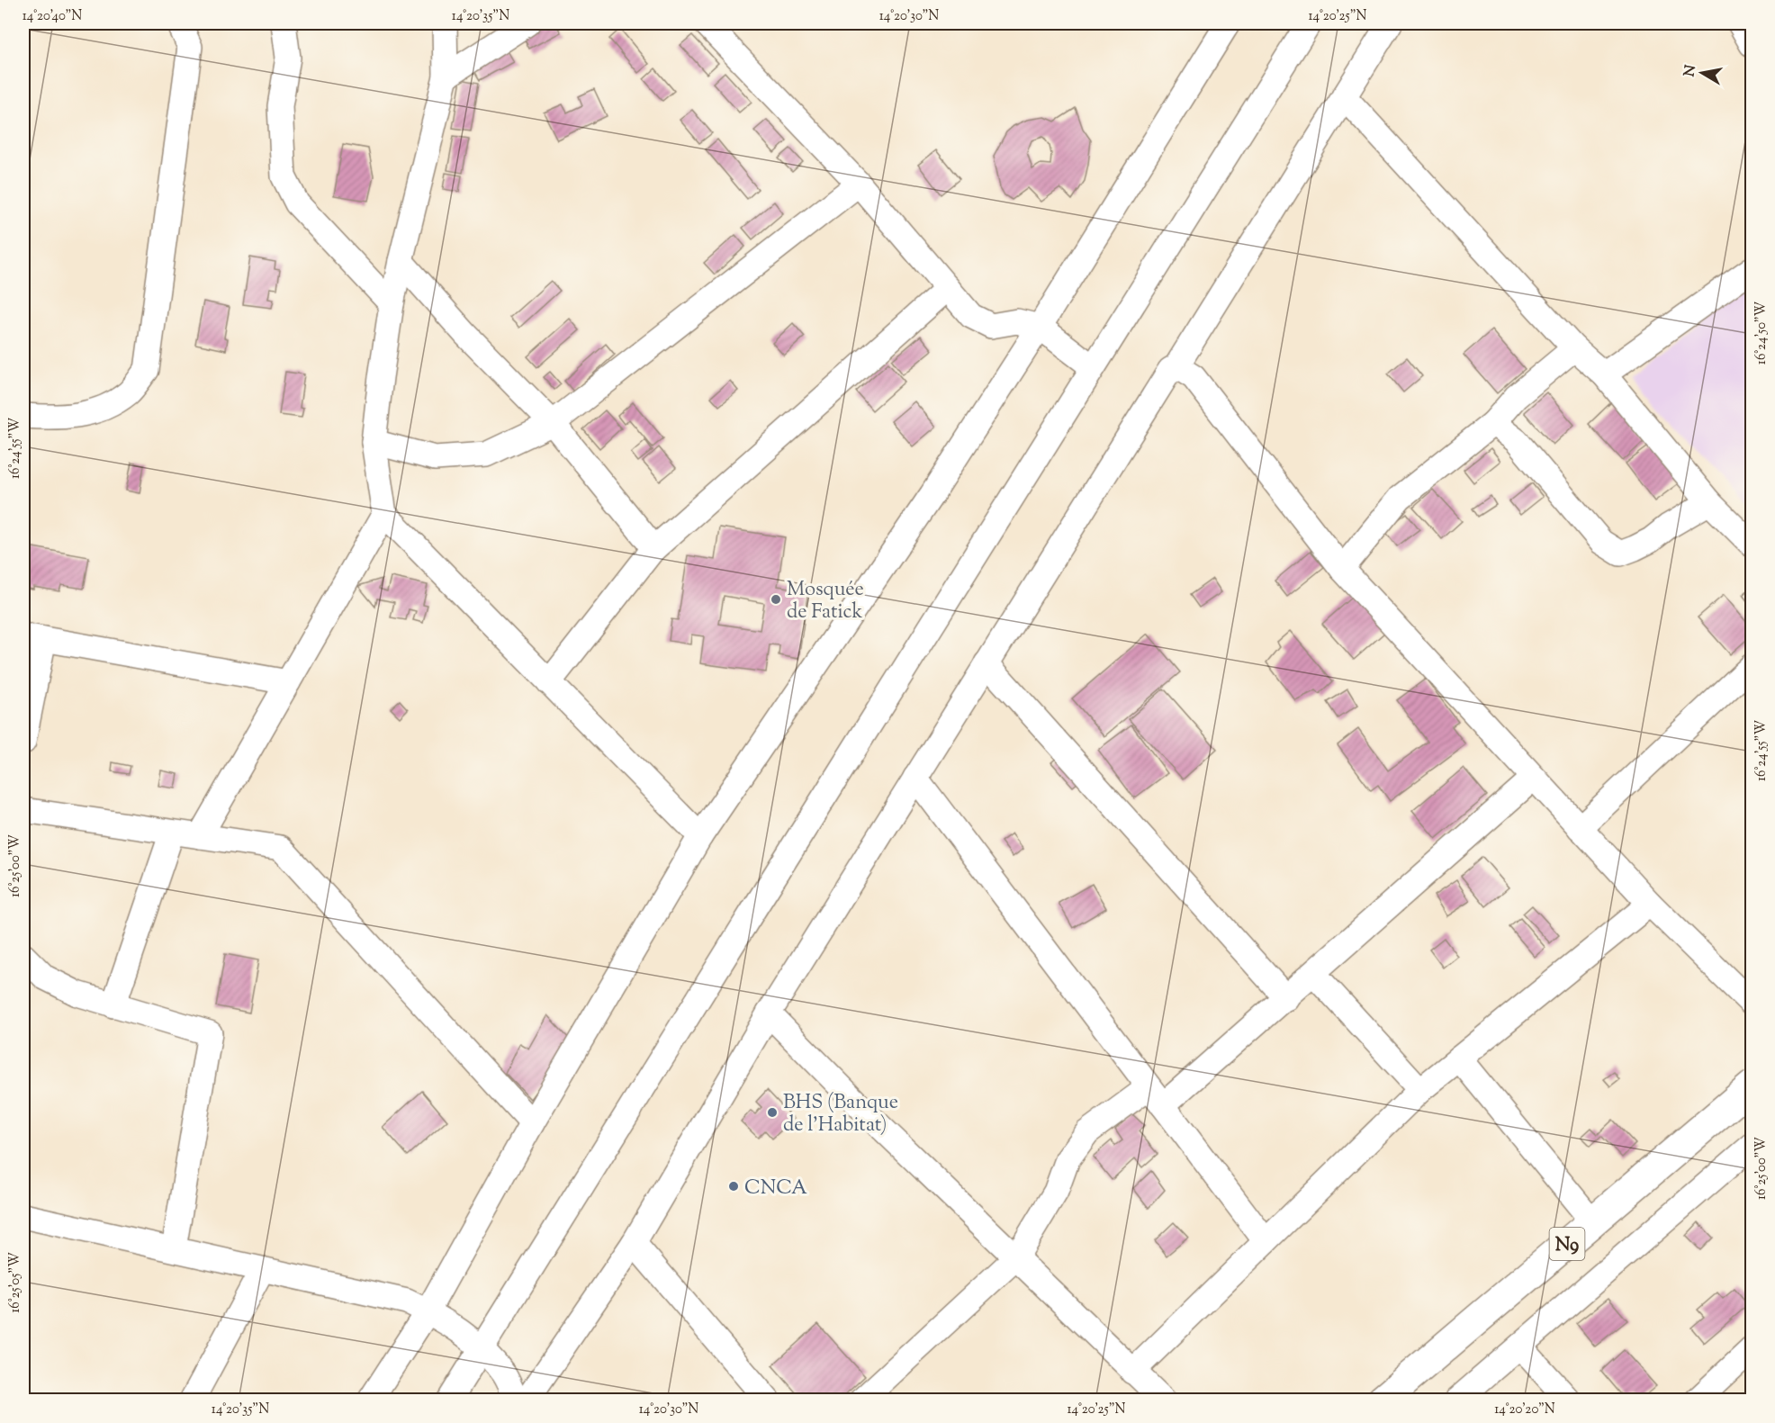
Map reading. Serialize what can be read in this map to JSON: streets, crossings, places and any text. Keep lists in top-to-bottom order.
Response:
{
  "streets": {
    "main road": ["N9"]
  },
  "places": ["Mosquée de Fatick", "BHS (Banque de l'Habitat)", "CNCA"],
  "north": "left",
  "coordinates": [
    "14°20'40\"N",
    "14°20'35\"N",
    "14°20'30\"N",
    "14°20'25\"N",
    "16°24'50\"W",
    "16°24'55\"W",
    "16°25'00\"W",
    "16°25'05\"W",
    "14°20'20\"N"
  ]
}
